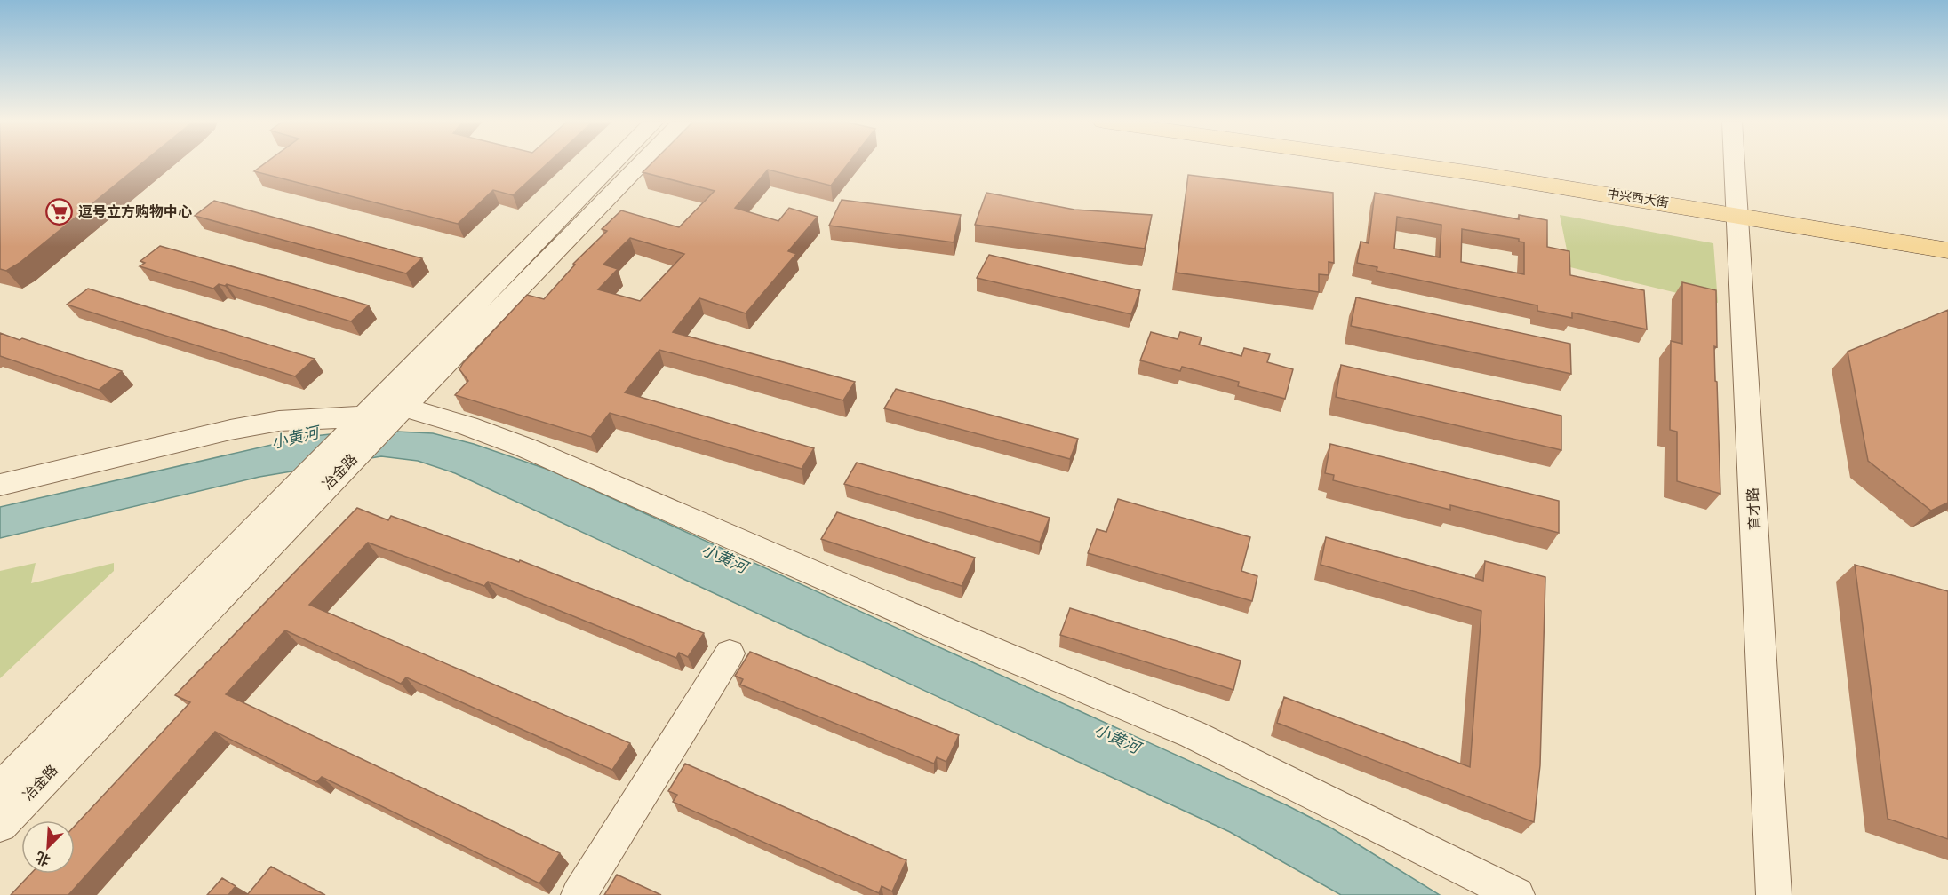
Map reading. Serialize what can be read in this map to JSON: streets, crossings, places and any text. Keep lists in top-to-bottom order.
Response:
{
  "streets": {
    "main road": ["中兴西大街"],
    "street": ["冶金路", "育才路"]
  },
  "crossings": [
    ["中兴西大街", "育才路"]
  ],
  "water": ["小黄河"],
  "places": {
    "supermarket": ["逗号立方购物中心"]
  },
  "north": "bottom left"
}
